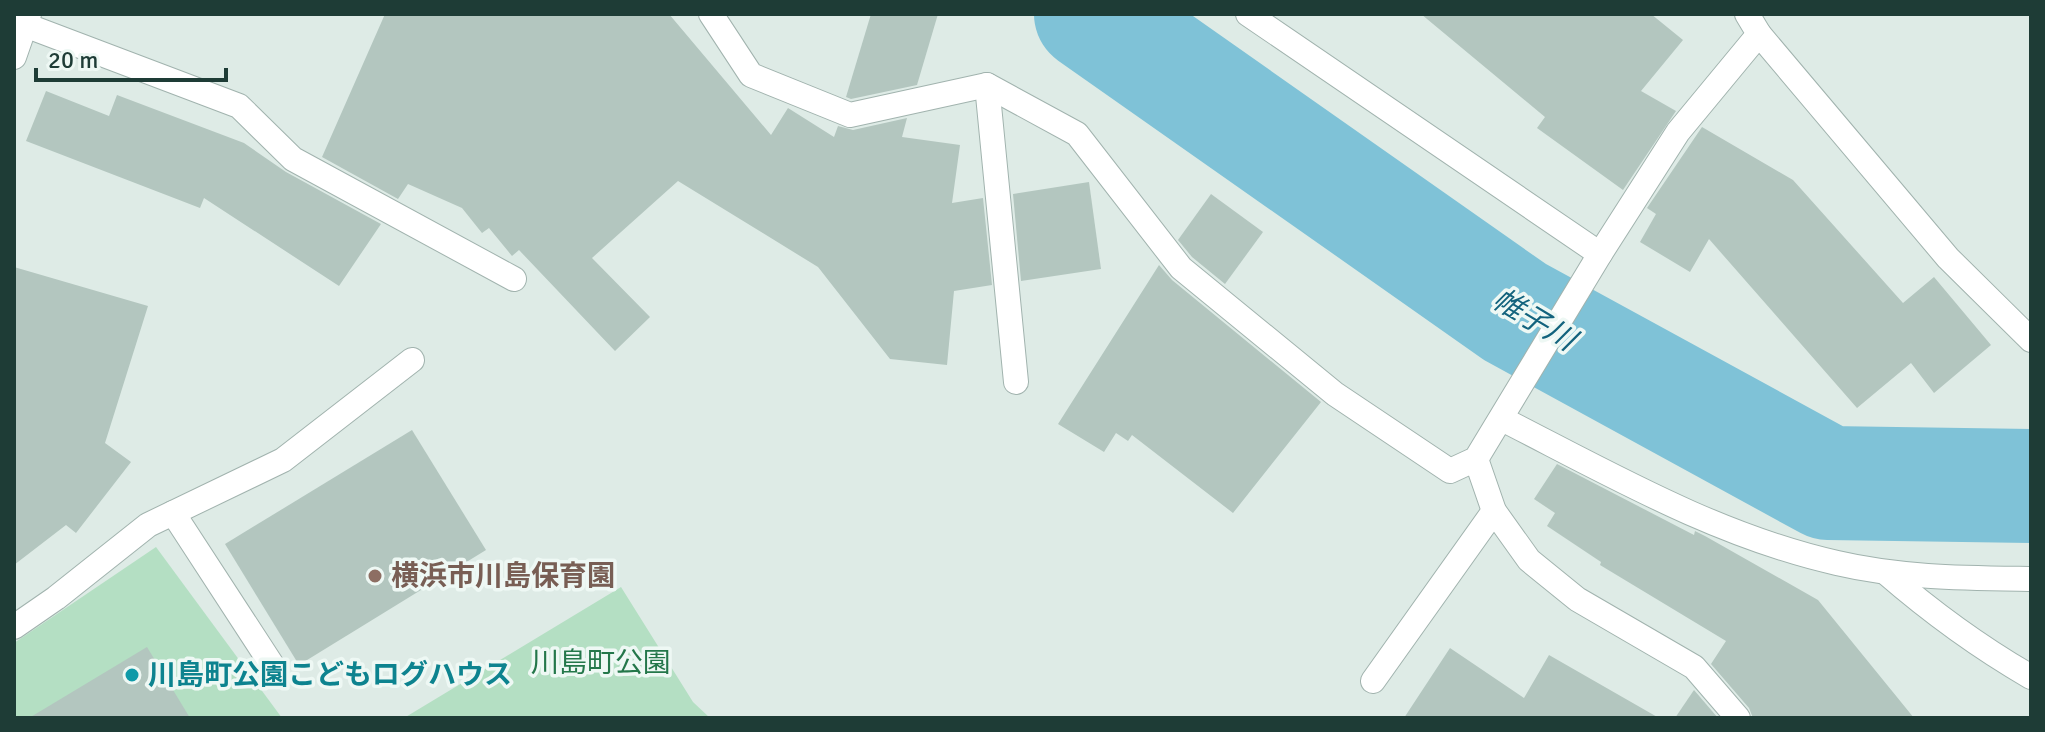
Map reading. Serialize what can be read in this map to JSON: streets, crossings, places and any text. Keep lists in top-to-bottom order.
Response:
{
  "water": ["帷子川"],
  "parks": ["川島町公園"],
  "places": ["横浜市川島保育園", "川島町公園こどもログハウス"],
  "scale_bar": "20 m"
}
